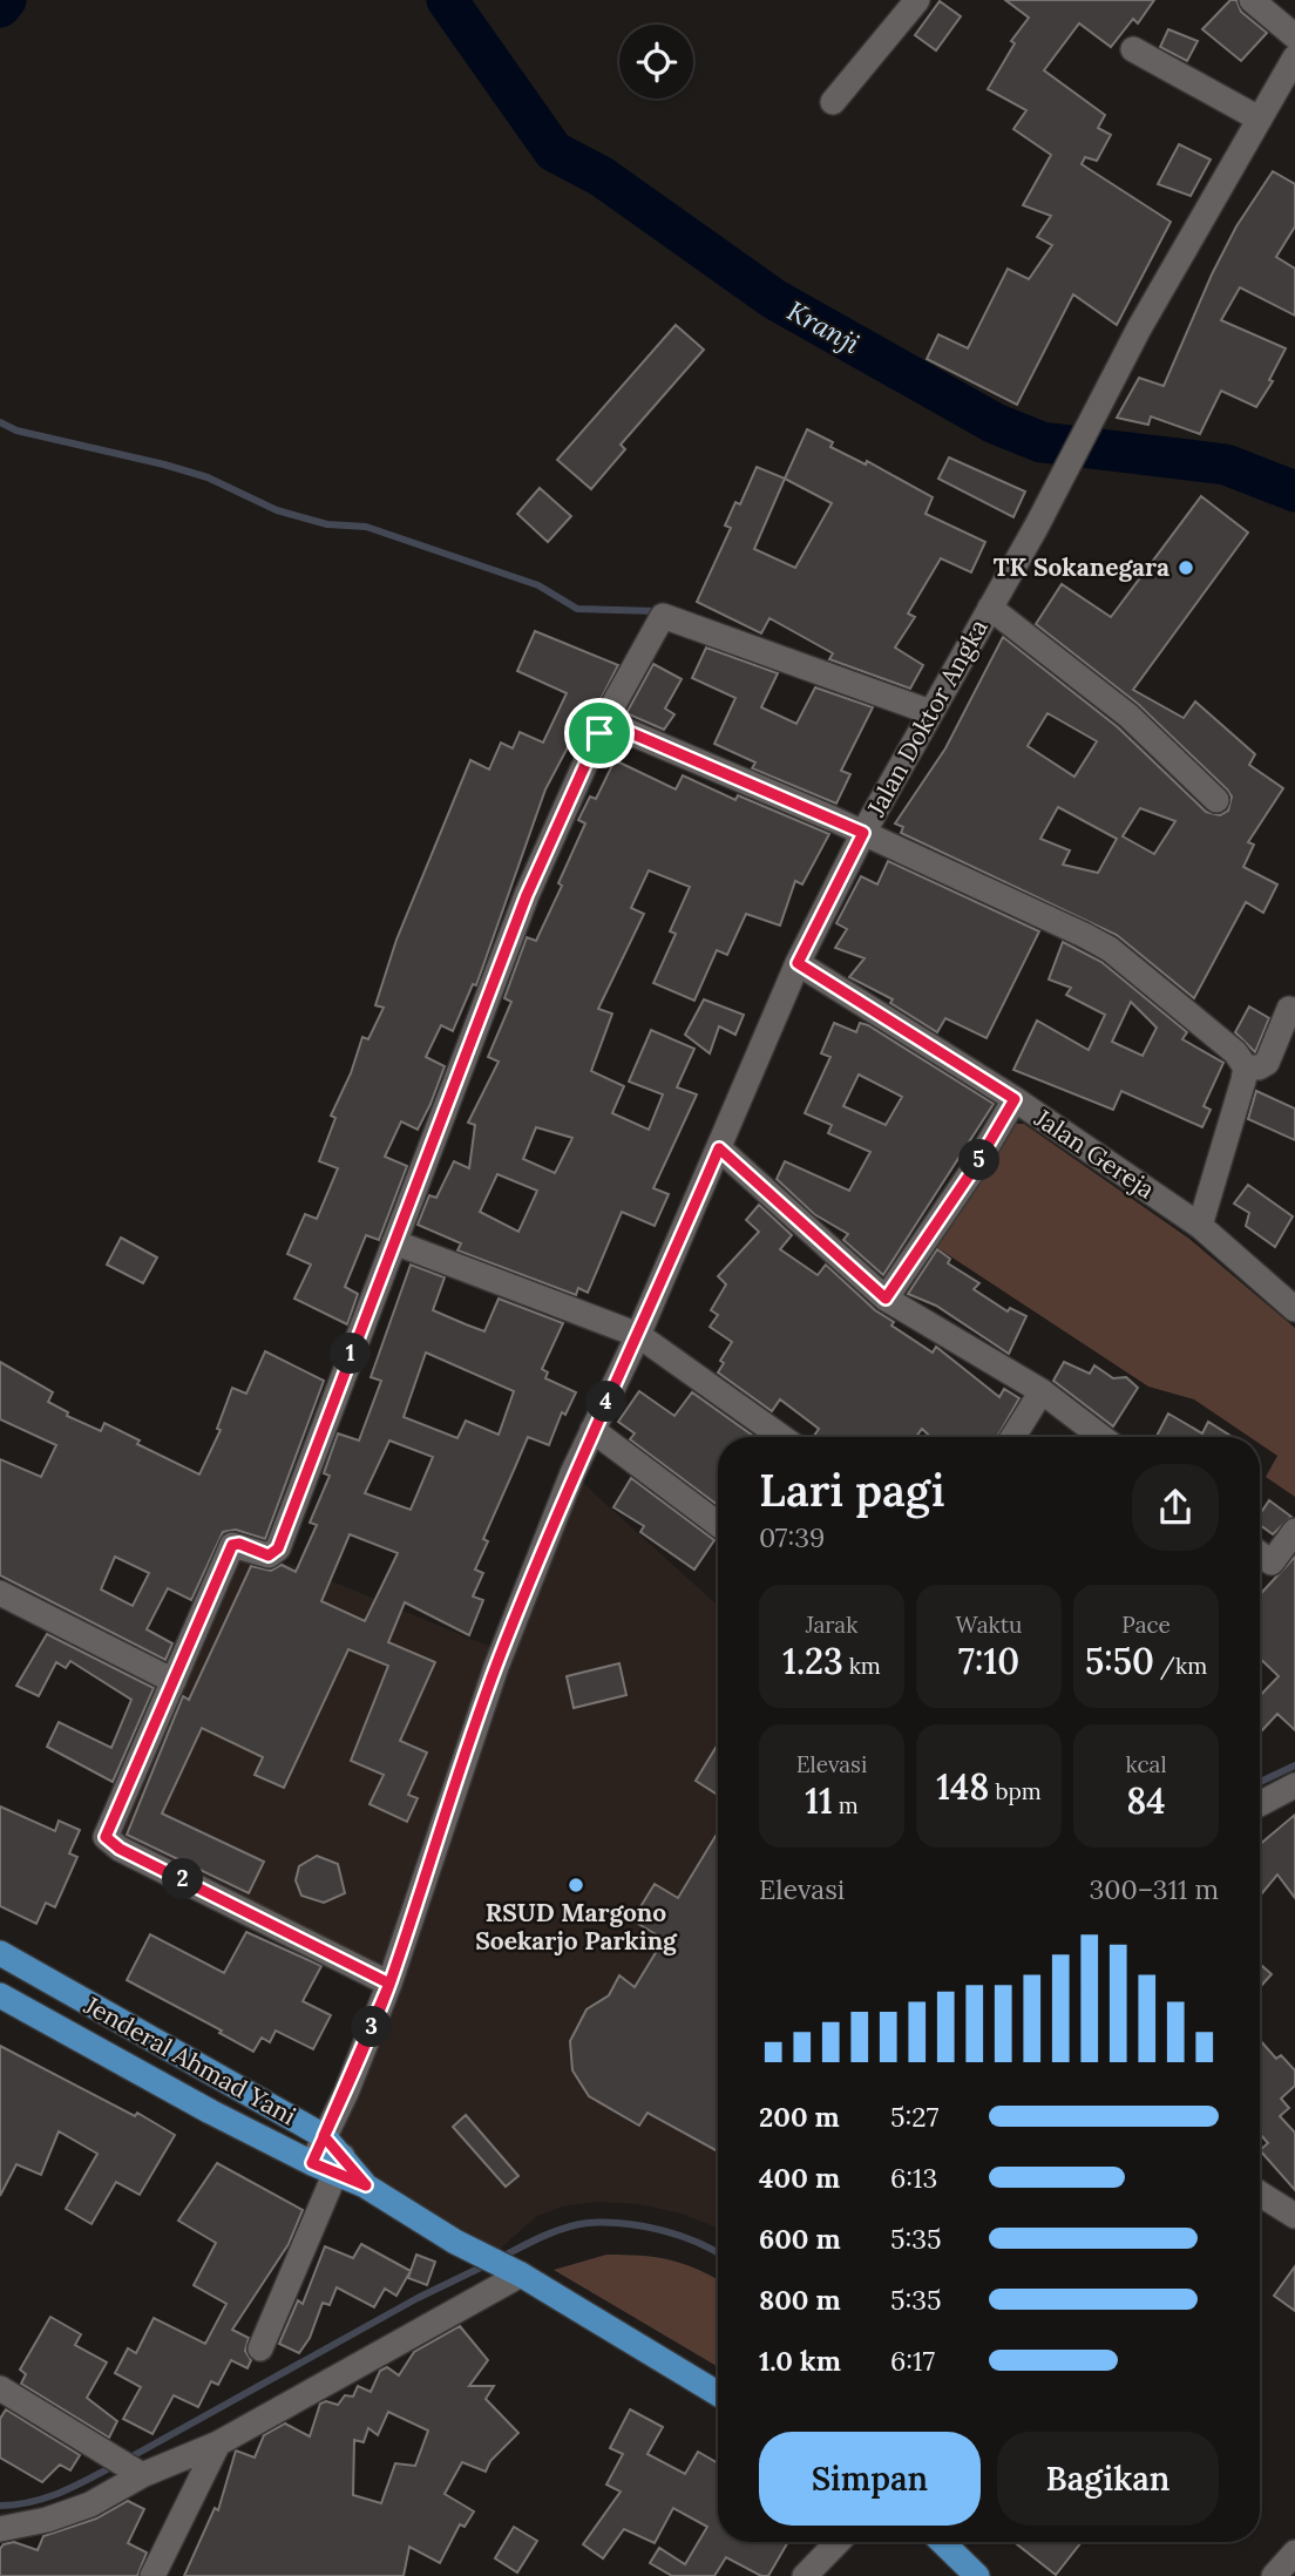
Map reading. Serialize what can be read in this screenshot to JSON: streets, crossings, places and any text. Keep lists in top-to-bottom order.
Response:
{
  "streets": {
    "main road": ["Jenderal Ahmad Yani"],
    "street": ["Jalan Doktor Angka", "Jalan Gereja"]
  },
  "crossings": [
    ["Jalan Doktor Angka", "Jalan Gereja"],
    ["Jalan Doktor Angka", "Jenderal Ahmad Yani"]
  ],
  "water": ["Kranji"],
  "places": ["TK Sokanegara", "RSUD Margono Soekarjo Parking"],
  "page": {
    "pins": [
      "5",
      "1",
      "4",
      "2",
      "3"
    ],
    "heading": ["Lari pagi", "07:39"],
    "stats": [
      ["Jarak", "1.23 km"],
      ["Waktu", "7:10"],
      ["Pace", "5:50 /km"],
      ["Elevasi", "11 m"],
      ["148 bpm"],
      ["kcal", "84"]
    ],
    "chart": ["Elevasi", "300–311 m"],
    "list": [
      {
        "name": "200 m",
        "note": "5:27"
      },
      {
        "name": "400 m",
        "note": "6:13"
      },
      {
        "name": "600 m",
        "note": "5:35"
      },
      {
        "name": "800 m",
        "note": "5:35"
      },
      {
        "name": "1.0 km",
        "note": "6:17"
      }
    ],
    "buttons": ["Simpan", "Bagikan"]
  }
}
